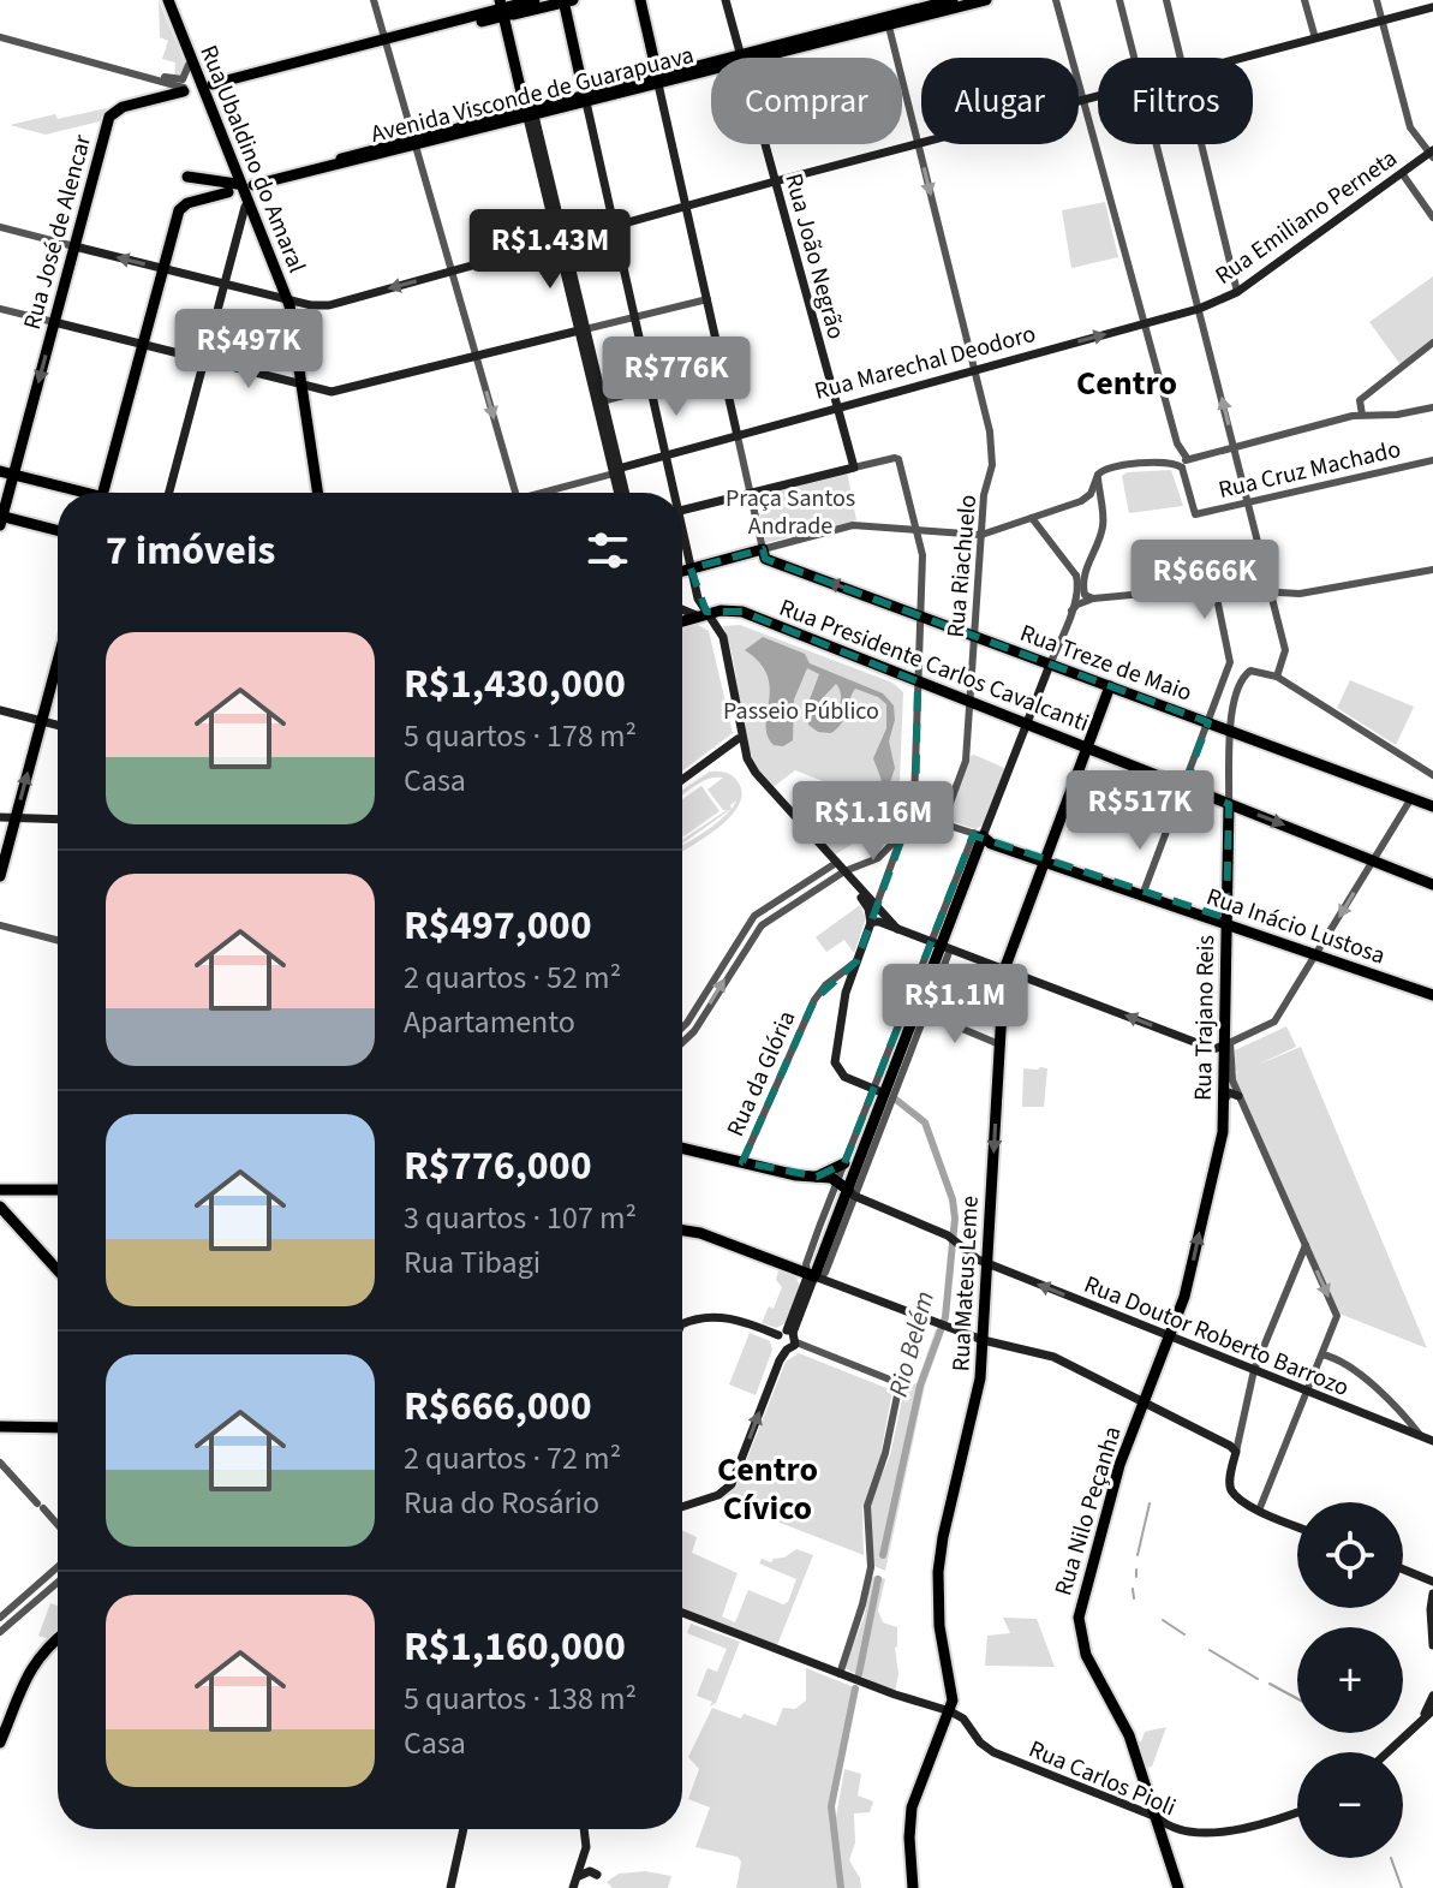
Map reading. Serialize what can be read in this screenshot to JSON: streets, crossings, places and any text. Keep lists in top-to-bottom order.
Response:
{
  "streets": {
    "main road": [
      "Avenida Visconde de Guarapuava",
      "Rua Ubaldino do Amaral",
      "Rua Emiliano Perneta",
      "Rua José de Alencar",
      "Rua João Negrão",
      "Rua Marechal Deodoro",
      "Rua Treze de Maio",
      "Rua Presidente Carlos Cavalcanti",
      "Rua Inácio Lustosa",
      "Rua Trajano Reis",
      "Rua Mateus Leme",
      "Rua Doutor Roberto Barrozo",
      "Rua Nilo Peçanha",
      "Rua Carlos Pioli"
    ],
    "street": ["Rua Cruz Machado", "Rua Riachuelo", "Rua da Glória"]
  },
  "crossings": [
    ["Avenida Visconde de Guarapuava", "Rua Riachuelo"],
    ["Rua Emiliano Perneta", "Rua Marechal Deodoro"],
    ["Rua João Negrão", "Rua Marechal Deodoro"],
    ["Rua Marechal Deodoro", "Rua Riachuelo"],
    ["Rua Riachuelo", "Rua Treze de Maio"],
    ["Rua Riachuelo", "Rua Presidente Carlos Cavalcanti"],
    ["Rua Riachuelo", "Rua Inácio Lustosa"],
    ["Rua Treze de Maio", "Rua Trajano Reis"],
    ["Rua Treze de Maio", "Rua Mateus Leme"],
    ["Rua Presidente Carlos Cavalcanti", "Rua Trajano Reis"],
    ["Rua Presidente Carlos Cavalcanti", "Rua Mateus Leme"],
    ["Rua Inácio Lustosa", "Rua Trajano Reis"],
    ["Rua Inácio Lustosa", "Rua Mateus Leme"],
    ["Rua Trajano Reis", "Rua Nilo Peçanha"],
    ["Rua Mateus Leme", "Rua Doutor Roberto Barrozo"],
    ["Rua Mateus Leme", "Rua Carlos Pioli"],
    ["Rua Doutor Roberto Barrozo", "Rua Nilo Peçanha"],
    ["Rua Nilo Peçanha", "Rua Carlos Pioli"]
  ],
  "districts": ["Centro", "Centro Cívico"],
  "water": ["Rio Belém"],
  "parks": ["Praça Santos Andrade", "Passeio Público"],
  "page": {
    "chip": ["Comprar", "Alugar", "Filtros"],
    "price": [
      "R$1.43M",
      "R$497K",
      "R$776K",
      "R$666K",
      "R$517K",
      "R$1.16M",
      "R$1.1M"
    ],
    "heading": "7 imóveis",
    "list": [
      {
        "name": "R$1,430,000",
        "note": "5 quartos · 178 m² · Casa"
      },
      {
        "name": "R$497,000",
        "note": "2 quartos · 52 m² · Apartamento"
      },
      {
        "name": "R$776,000",
        "note": "3 quartos · 107 m² · Rua Tibagi"
      },
      {
        "name": "R$666,000",
        "note": "2 quartos · 72 m² · Rua do Rosário"
      },
      {
        "name": "R$1,160,000",
        "note": "5 quartos · 138 m² · Casa"
      }
    ],
    "map_buttons": ["+", "−"]
  }
}
